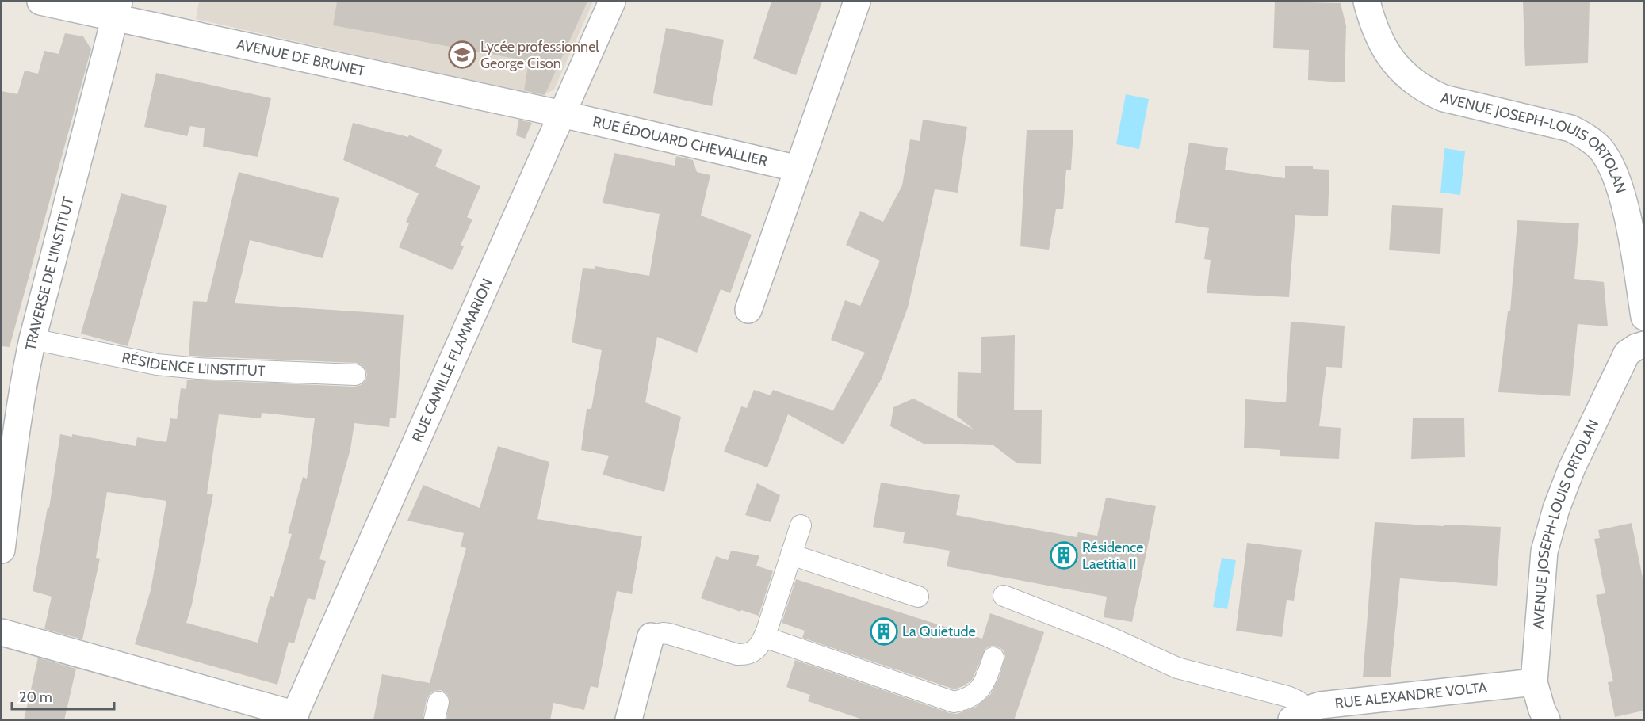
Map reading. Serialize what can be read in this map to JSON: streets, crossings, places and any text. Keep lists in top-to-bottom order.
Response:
{
  "streets": {
    "street": [
      "AVENUE DE BRUNET",
      "RUE ÉDOUARD CHEVALLIER",
      "AVENUE JOSEPH-LOUIS ORTOLAN",
      "TRAVERSE DE L'INSTITUT",
      "RUE CAMILLE FLAMMARION",
      "RUE ALEXANDRE VOLTA"
    ],
    "lane": ["RÉSIDENCE L'INSTITUT"]
  },
  "crossings": [
    ["AVENUE DE BRUNET", "RUE ÉDOUARD CHEVALLIER"],
    ["AVENUE DE BRUNET", "TRAVERSE DE L'INSTITUT"],
    ["AVENUE DE BRUNET", "RUE CAMILLE FLAMMARION"],
    ["RUE ÉDOUARD CHEVALLIER", "RUE CAMILLE FLAMMARION"],
    ["AVENUE JOSEPH-LOUIS ORTOLAN", "RUE ALEXANDRE VOLTA"],
    ["TRAVERSE DE L'INSTITUT", "RÉSIDENCE L'INSTITUT"]
  ],
  "places": {
    "school or university": ["Lycée professionnel George Cison"],
    "building": ["Résidence Laetitia II", "La Quietude"]
  },
  "scale_bar": "20 m"
}
